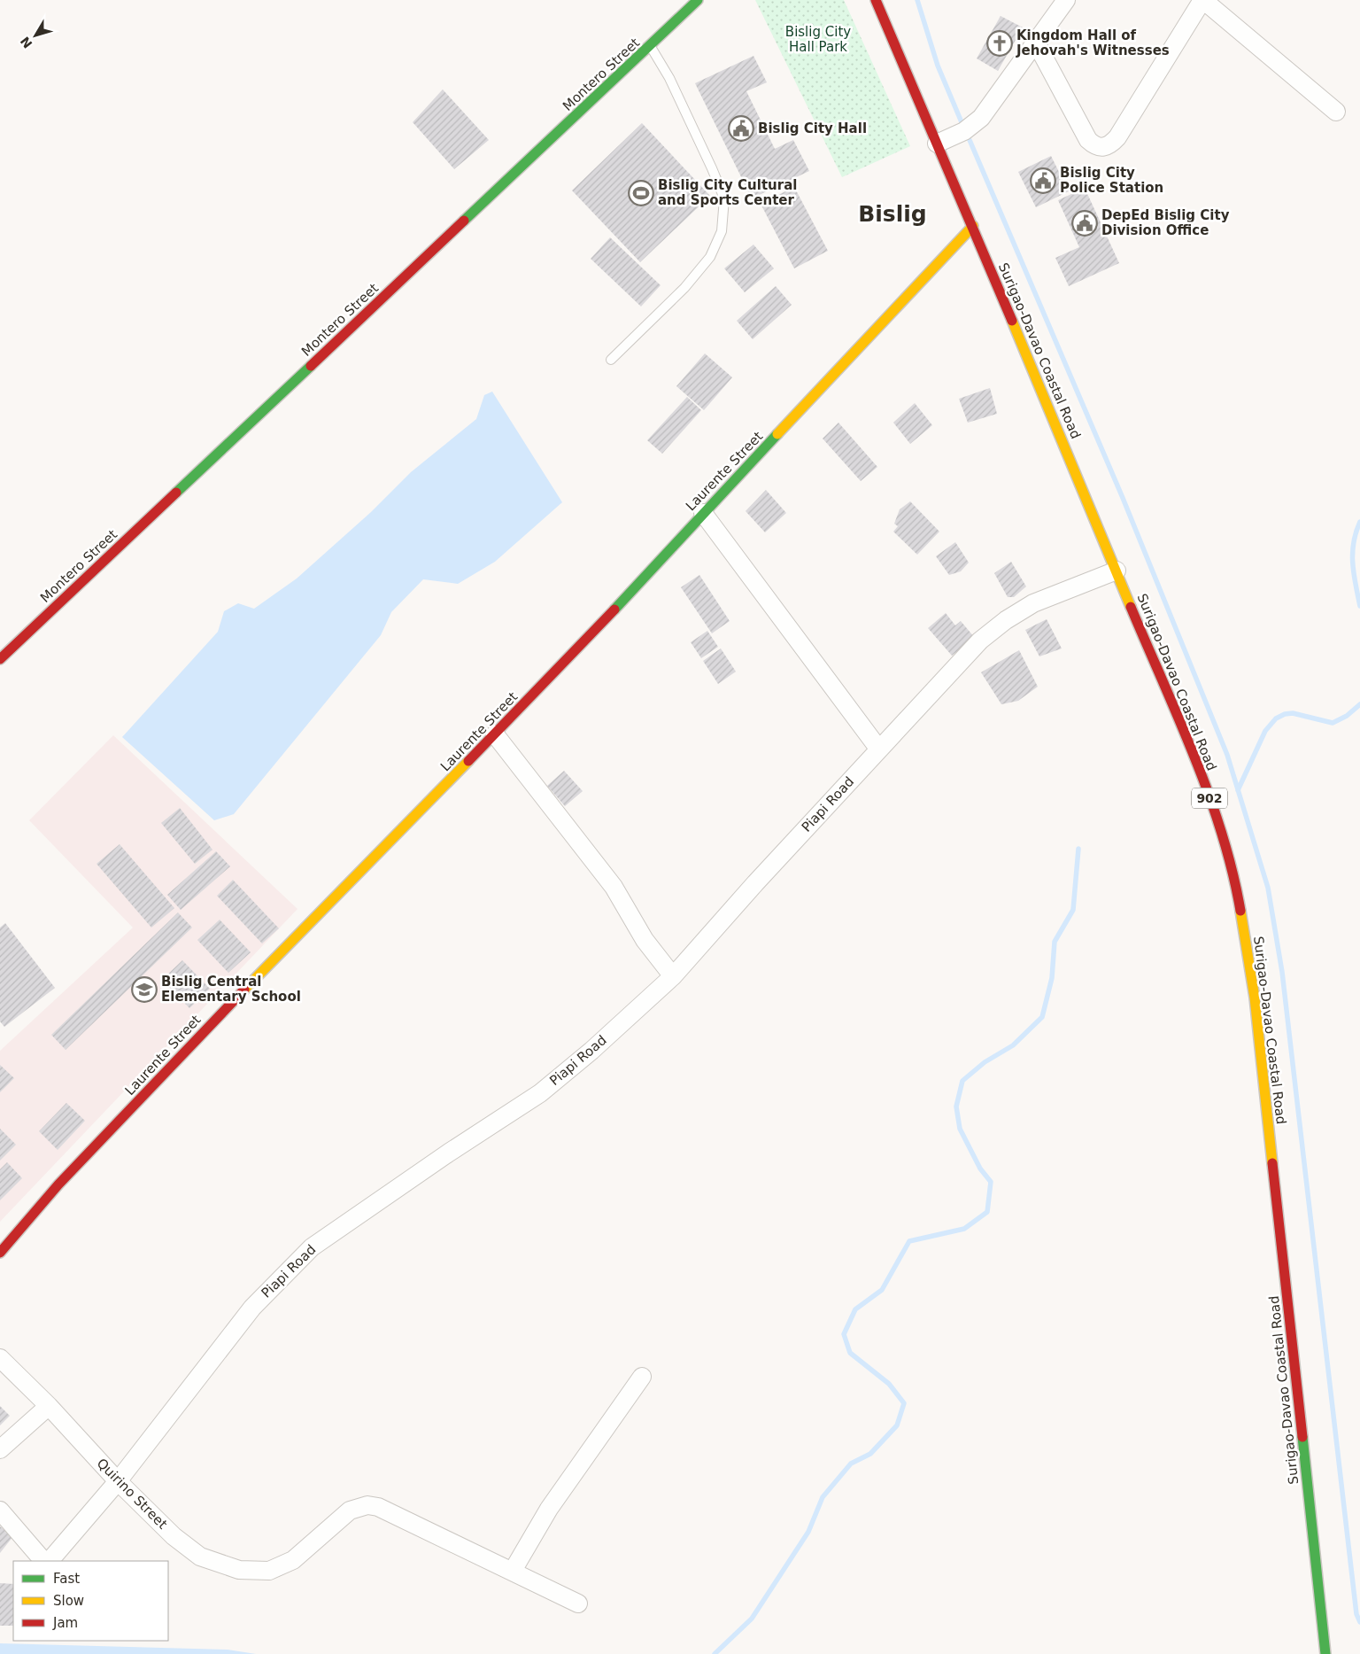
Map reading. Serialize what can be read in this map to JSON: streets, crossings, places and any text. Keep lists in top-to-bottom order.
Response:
{
  "streets": {
    "main road": [
      "Montero Street",
      "Surigao-Davao Coastal Road",
      "Laurente Street",
      "902"
    ],
    "street": ["Piapi Road", "Quirino Street"]
  },
  "crossings": [
    ["Surigao-Davao Coastal Road", "Laurente Street"],
    ["Surigao-Davao Coastal Road", "Piapi Road"],
    ["Piapi Road", "Quirino Street"]
  ],
  "districts": ["Bislig"],
  "parks": ["Bislig City Hall Park"],
  "places": {
    "church": ["Kingdom Hall of Jehovah's Witnesses"],
    "public building": ["Bislig City Hall", "Bislig City Police Station", "DepEd Bislig City Division Office"],
    "sports": ["Bislig City Cultural and Sports Center"],
    "school or university": ["Bislig Central Elementary School"]
  },
  "legend": ["Fast", "Slow", "Jam"],
  "north": "bottom left"
}
